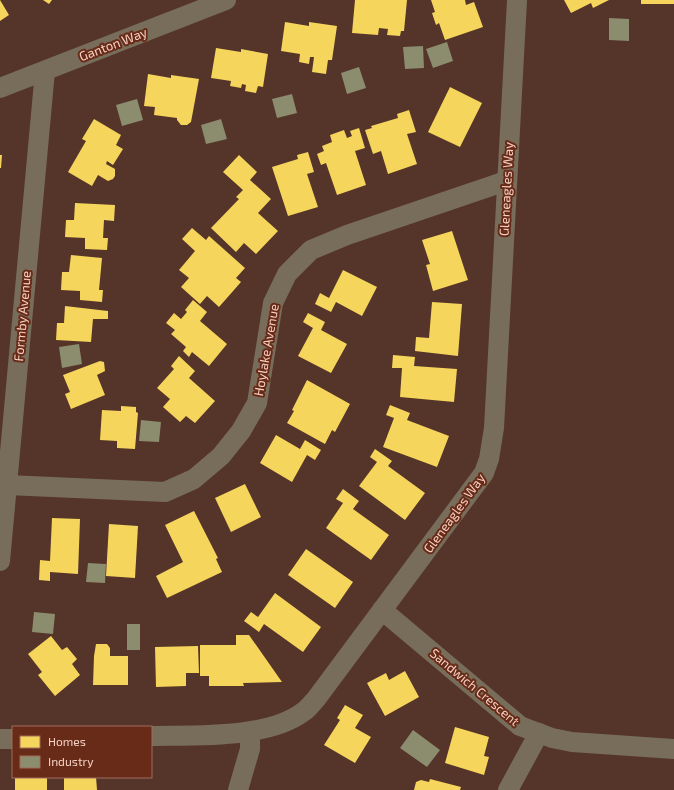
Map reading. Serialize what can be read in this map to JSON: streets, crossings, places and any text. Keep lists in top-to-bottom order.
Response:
{
  "streets": {
    "street": [
      "Ganton Way",
      "Gleneagles Way",
      "Formby Avenue",
      "Hoylake Avenue",
      "Sandwich Crescent"
    ]
  },
  "crossings": [
    ["Ganton Way", "Formby Avenue"],
    ["Gleneagles Way", "Hoylake Avenue"],
    ["Gleneagles Way", "Sandwich Crescent"],
    ["Formby Avenue", "Hoylake Avenue"]
  ],
  "legend": ["Homes", "Industry"]
}
